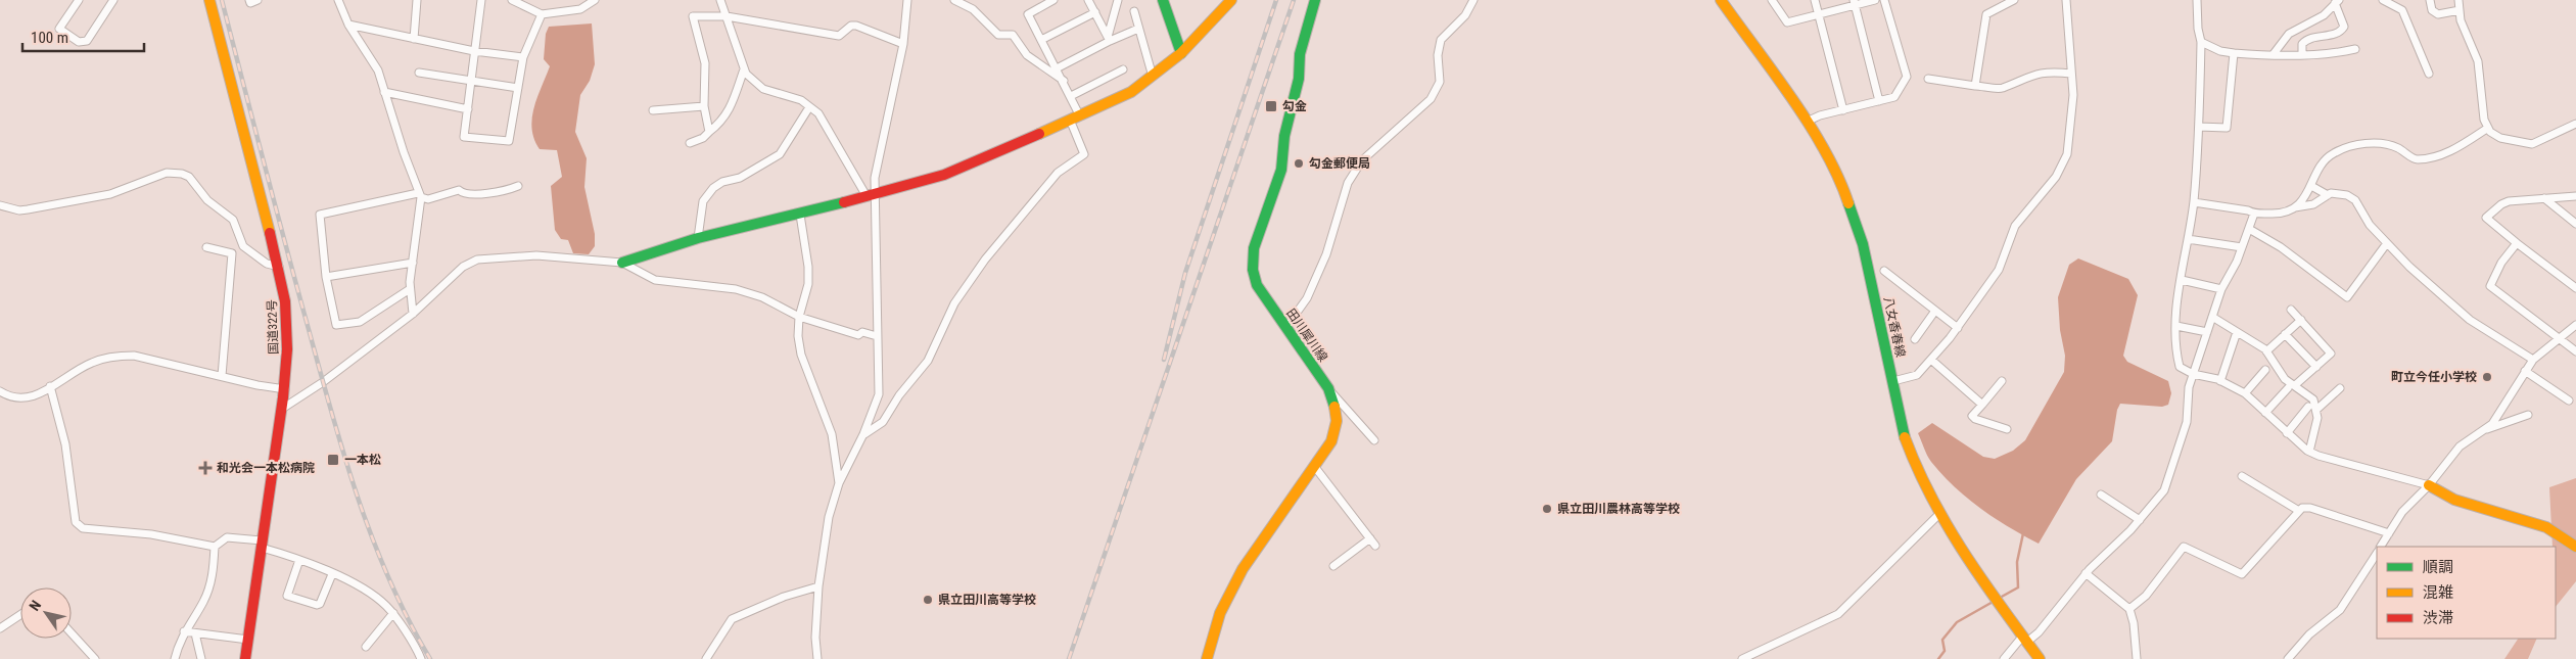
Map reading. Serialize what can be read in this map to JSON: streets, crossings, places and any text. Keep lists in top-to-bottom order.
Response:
{
  "streets": {
    "main road": ["国道322号", "八女香春線", "田川犀川線"]
  },
  "places": {
    "transit": ["勾金", "一本松"],
    "other": [
      "勾金郵便局",
      "町立今任小学校",
      "県立田川農林高等学校",
      "県立田川高等学校"
    ],
    "health": ["和光会一本松病院"]
  },
  "legend": ["順調", "混雑", "渋滞"],
  "scale_bar": "100 m",
  "north": "top left"
}
